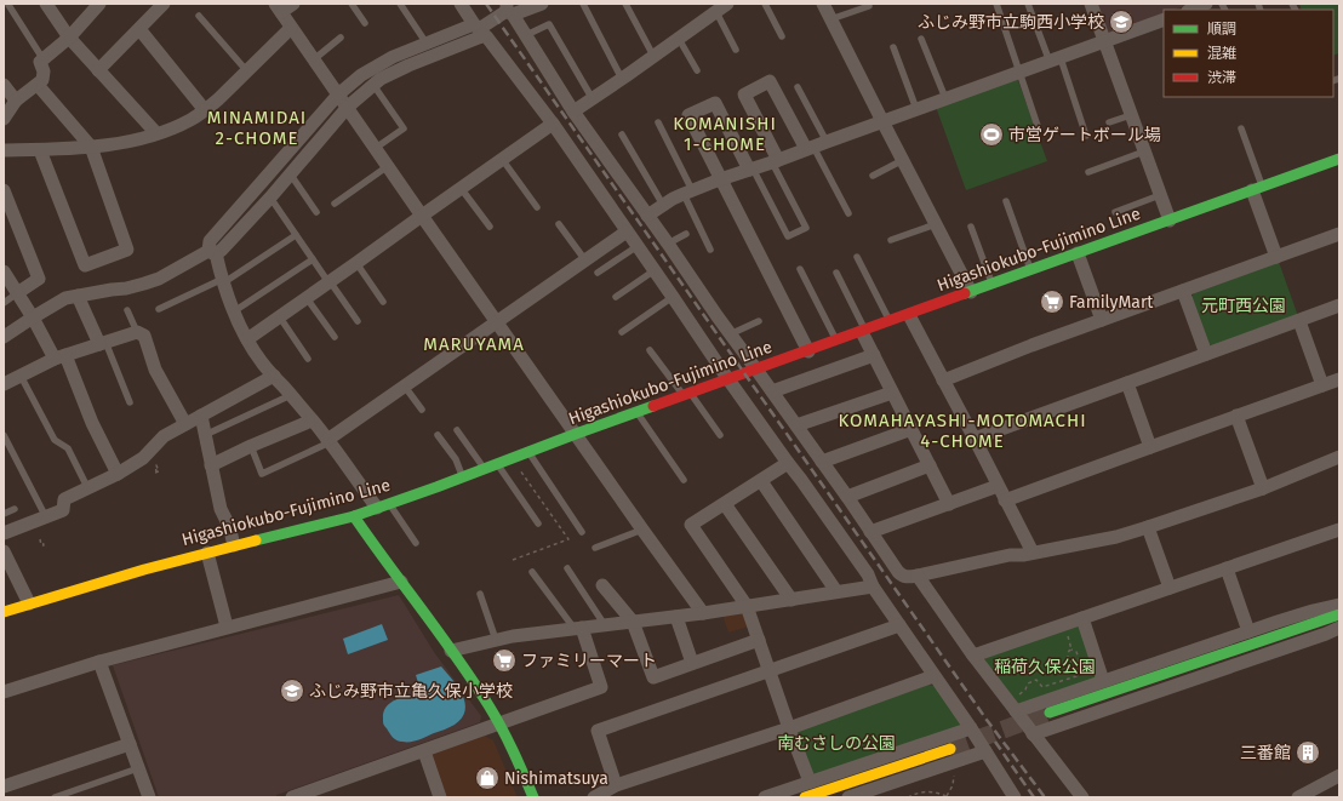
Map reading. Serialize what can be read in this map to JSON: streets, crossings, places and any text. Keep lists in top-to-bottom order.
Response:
{
  "streets": {
    "main road": ["Higashiokubo-Fujimino Line"]
  },
  "districts": [
    "MINAMIDAI 2-CHOME",
    "KOMANISHI 1-CHOME",
    "MARUYAMA",
    "KOMAHAYASHI-MOTOMACHI 4-CHOME"
  ],
  "parks": ["元町西公園", "稲荷久保公園", "南むさしの公園"],
  "places": {
    "school or university": ["ふじみ野市立駒西小学校", "ふじみ野市立亀久保小学校"],
    "sports": ["市営ゲートボール場"],
    "supermarket": ["FamilyMart", "ファミリーマート"],
    "building": ["三番館"],
    "shop": ["Nishimatsuya"]
  },
  "legend": ["順調", "混雑", "渋滞"]
}
